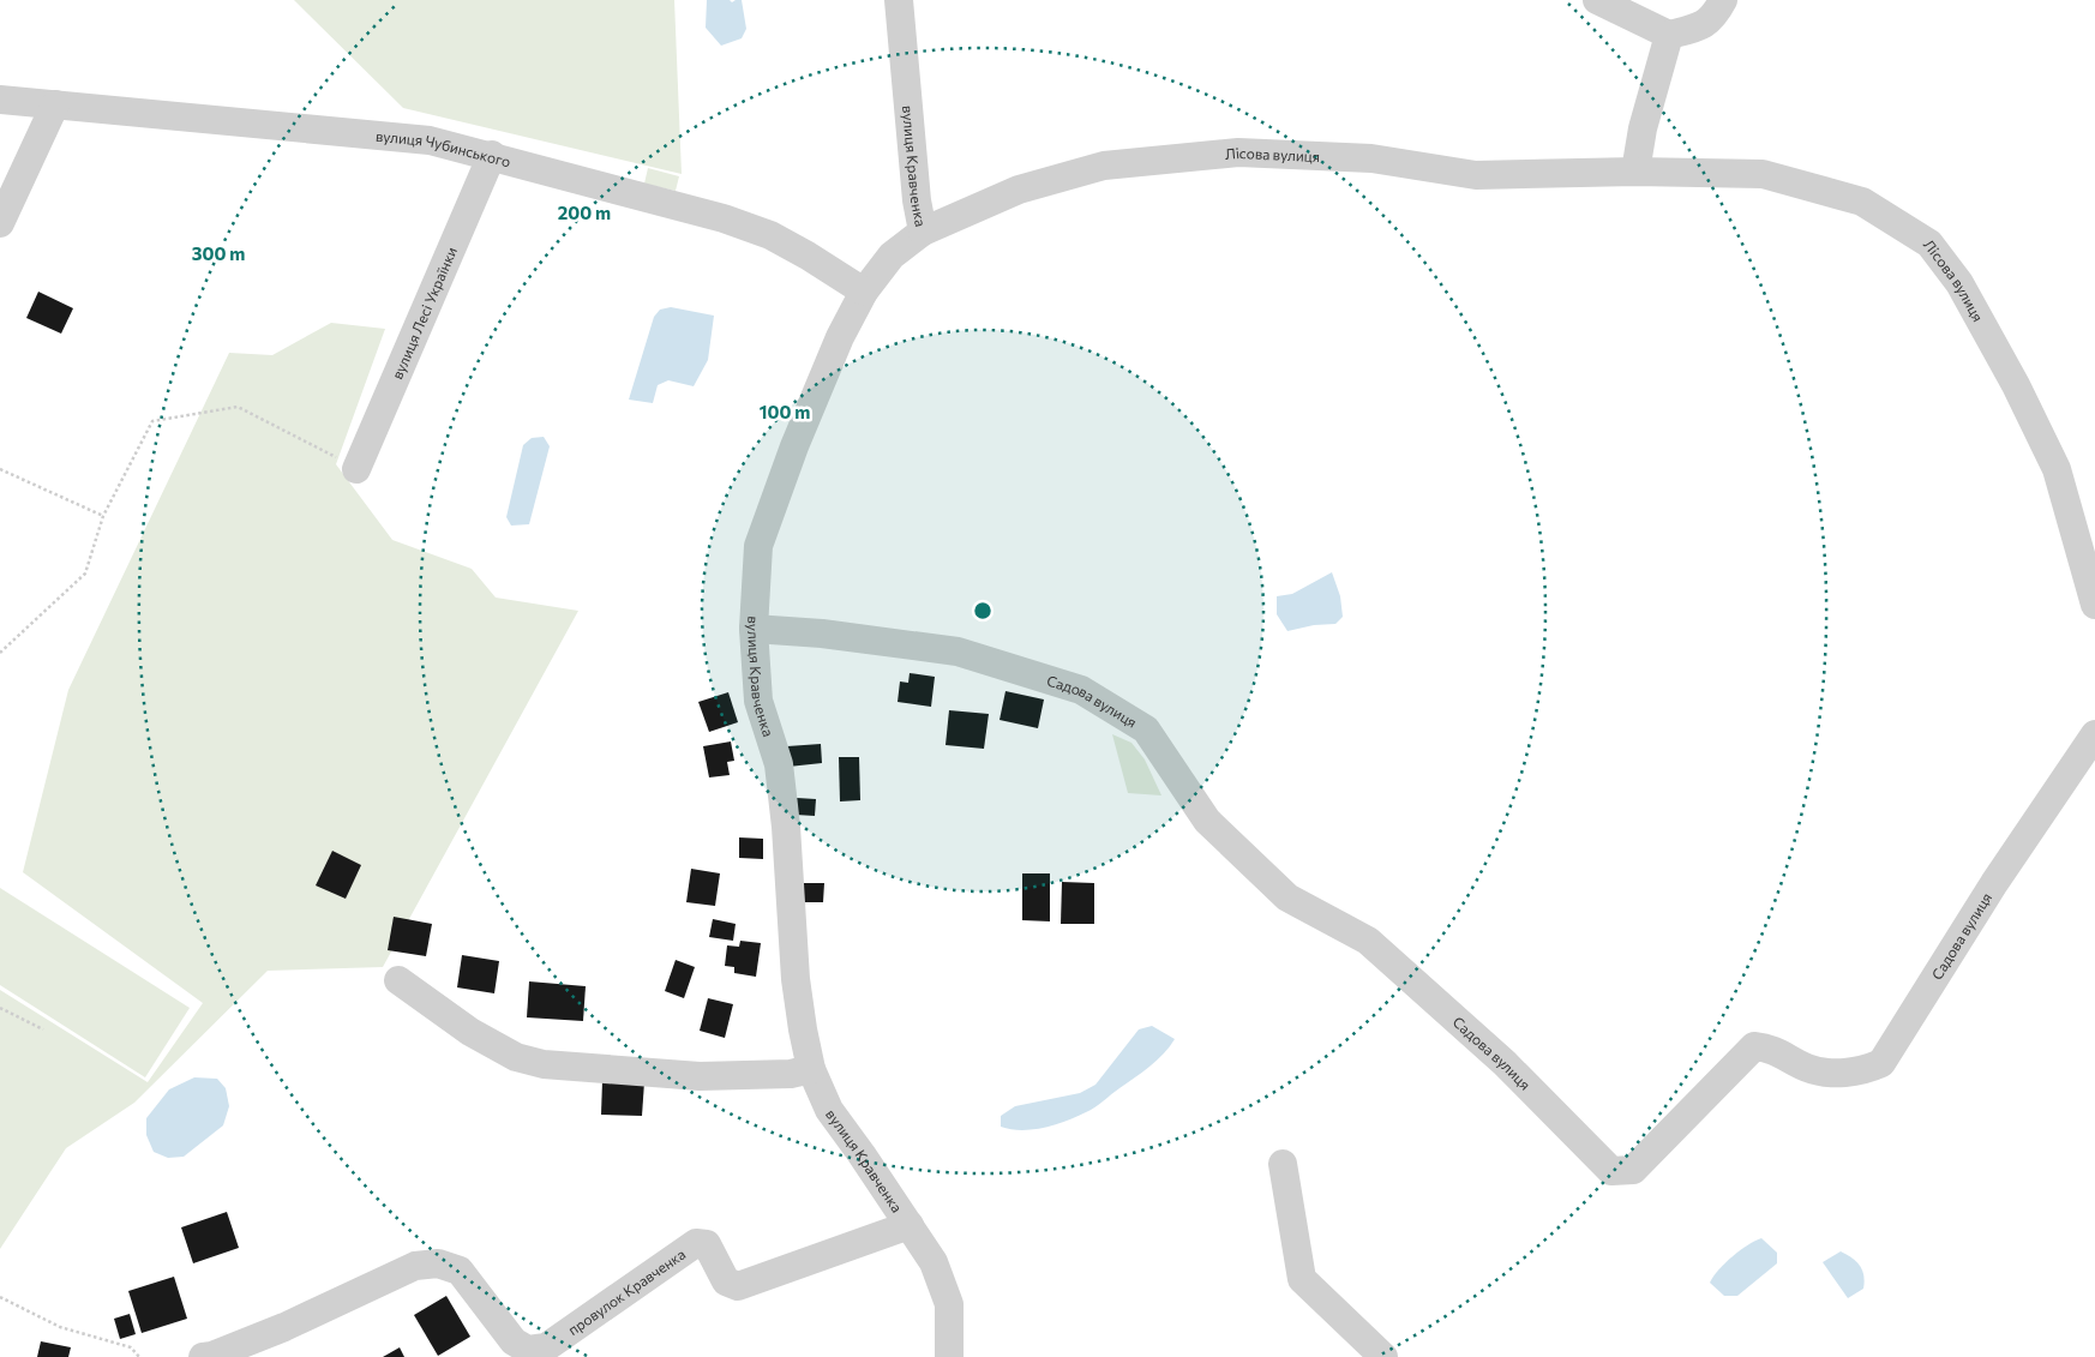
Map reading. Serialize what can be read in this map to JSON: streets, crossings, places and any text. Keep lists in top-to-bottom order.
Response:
{
  "streets": {
    "street": [
      "вулиця Чубинського",
      "Лісова вулиця",
      "вулиця Кравченка",
      "вулиця Лесі Українки",
      "Садова вулиця",
      "провулок Кравченка"
    ]
  },
  "crossings": [
    ["вулиця Чубинського", "вулиця Кравченка"],
    ["вулиця Чубинського", "вулиця Лесі Українки"],
    ["Лісова вулиця", "вулиця Кравченка"],
    ["вулиця Кравченка", "Садова вулиця"],
    ["вулиця Кравченка", "провулок Кравченка"]
  ],
  "rings": ["200 m", "300 m", "100 m"]
}
